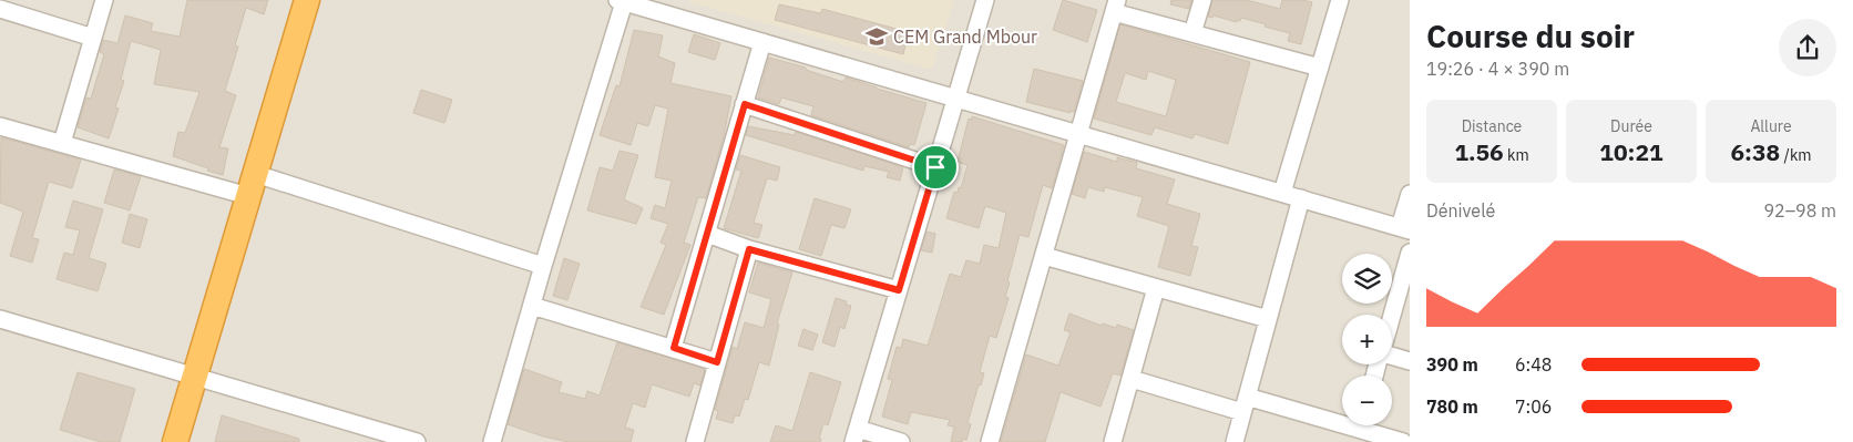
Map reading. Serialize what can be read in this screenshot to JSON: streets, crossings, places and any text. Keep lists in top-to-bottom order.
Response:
{
  "places": {
    "school or university": ["CEM Grand Mbour"]
  },
  "page": {
    "heading": ["Course du soir", "19:26 · 4 × 390 m"],
    "stats": [
      ["Distance", "1.56 km"],
      ["Durée", "10:21"],
      ["Allure", "6:38 /km"]
    ],
    "chart": ["Dénivelé", "92–98 m"],
    "map_buttons": ["+", "−"],
    "list": [
      {
        "name": "390 m",
        "note": "6:48"
      },
      {
        "name": "780 m",
        "note": "7:06"
      }
    ]
  }
}
